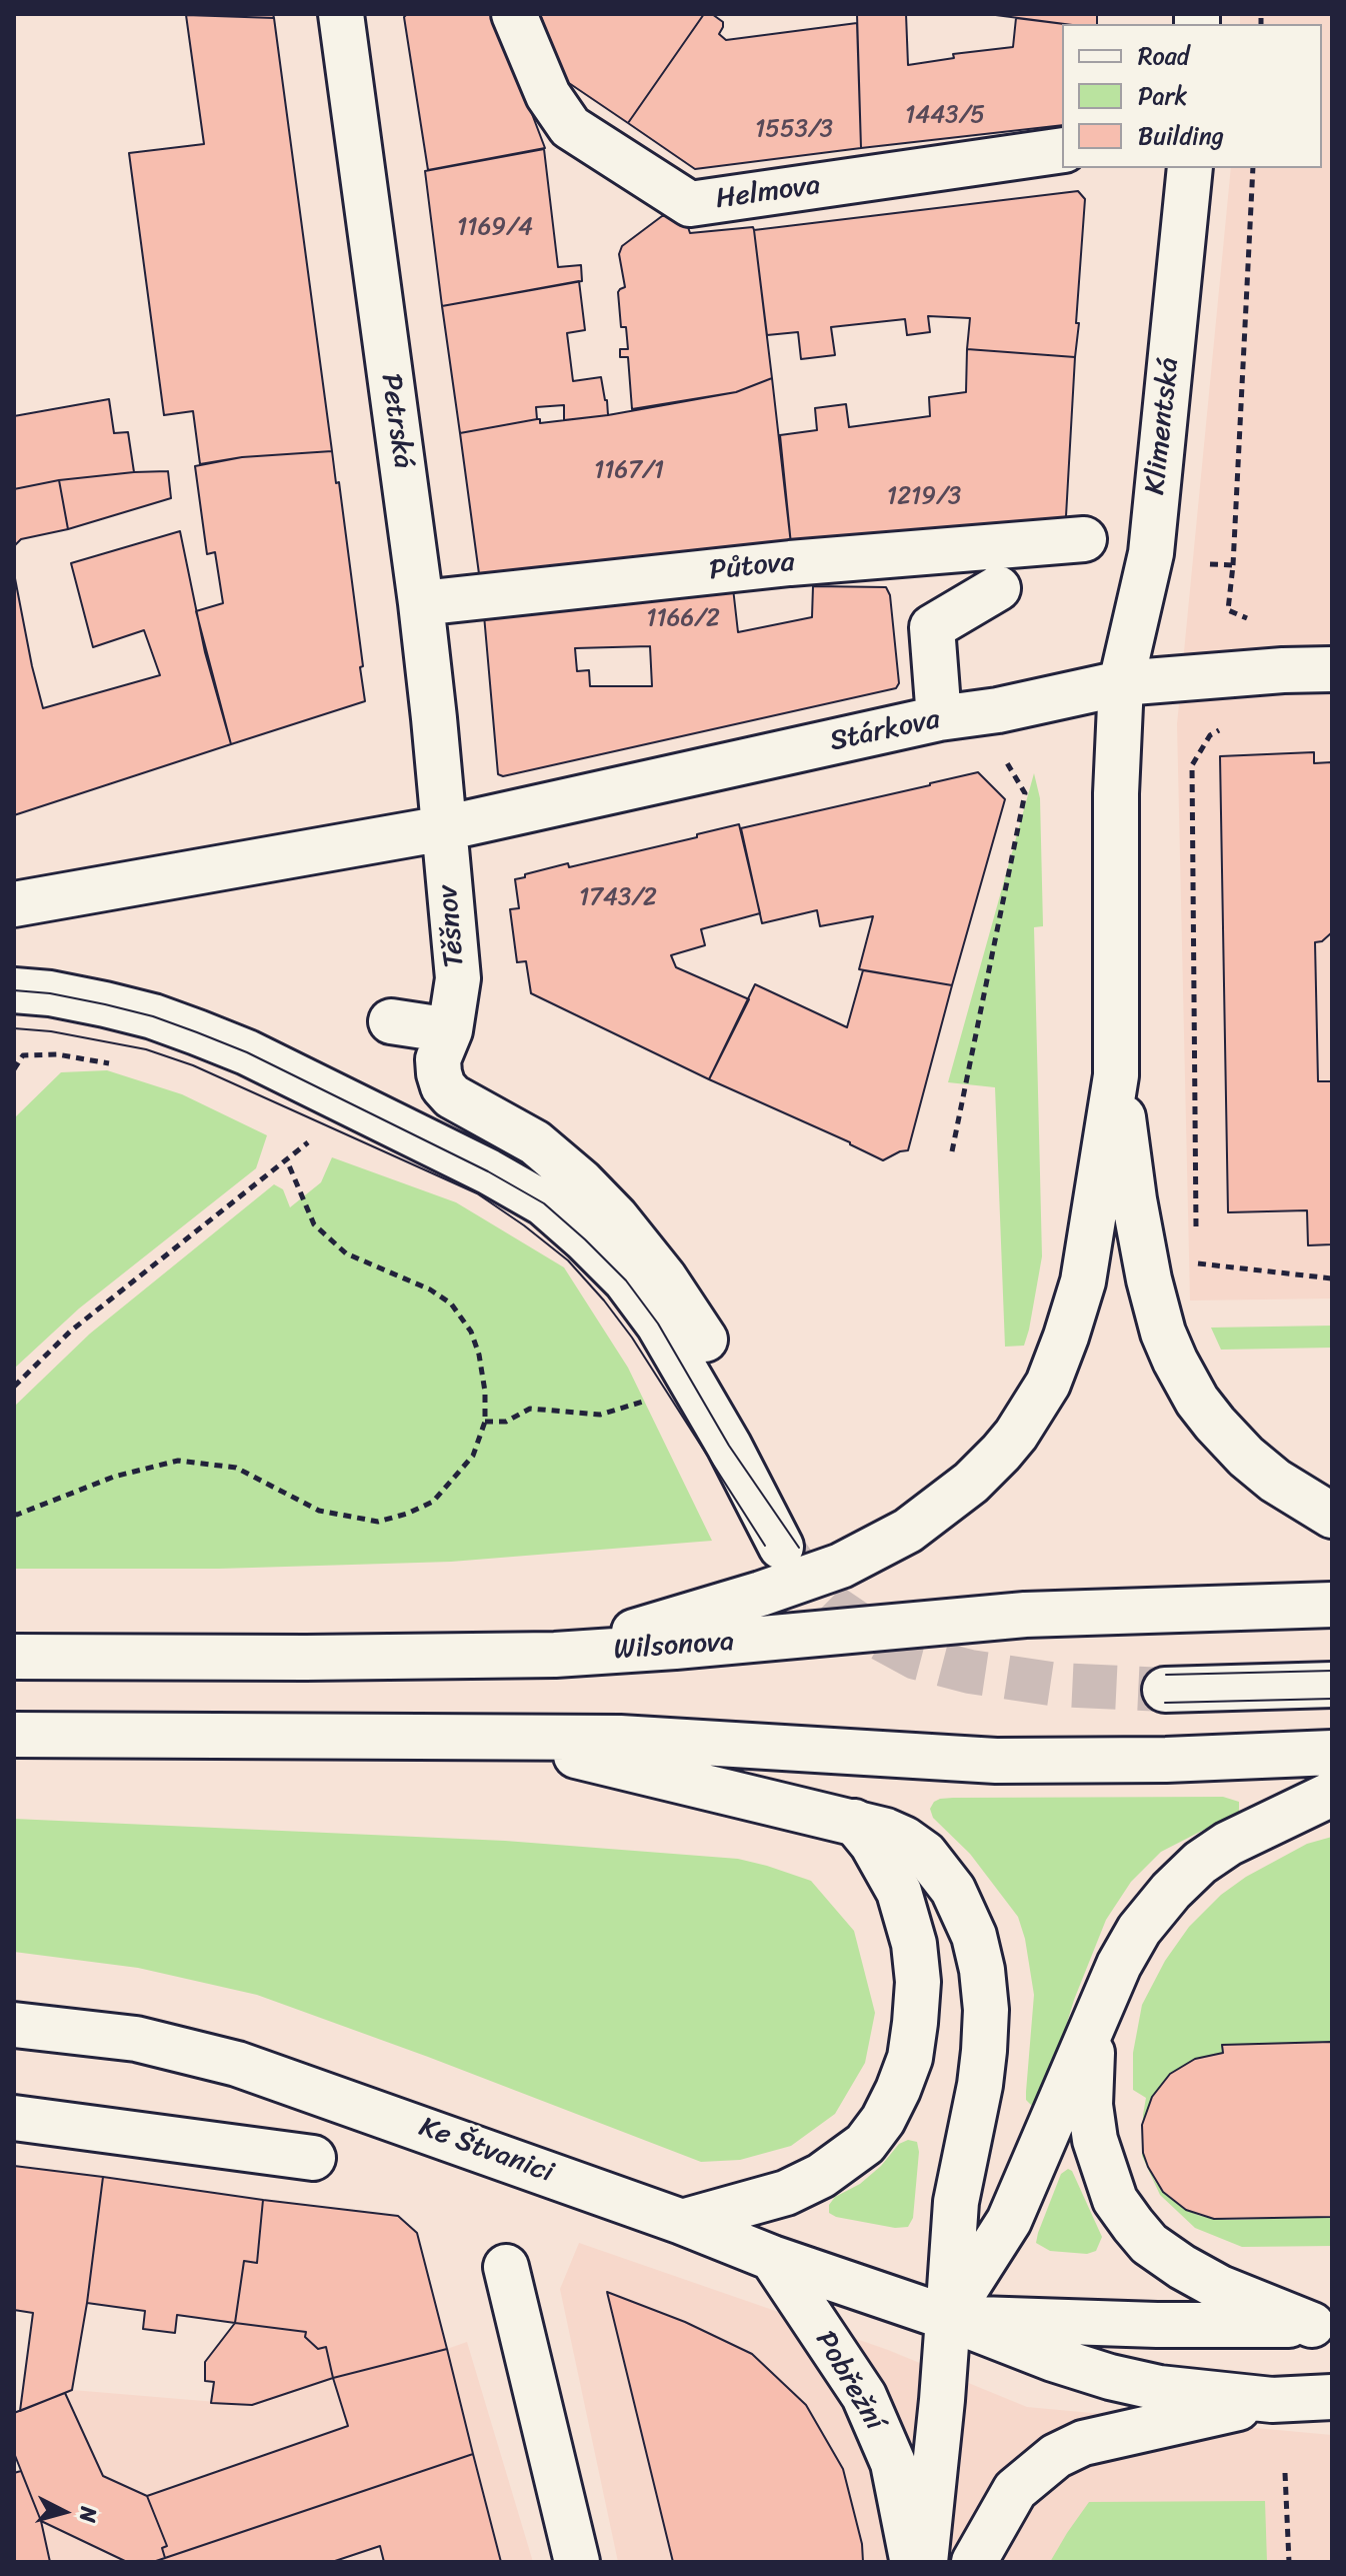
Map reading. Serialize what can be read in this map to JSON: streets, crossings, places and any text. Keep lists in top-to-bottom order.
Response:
{
  "streets": {
    "main road": [
      "Helmova",
      "Petrská",
      "Klimentská",
      "Půtova",
      "Stárkova",
      "Těšnov",
      "Wilsonova",
      "Ke Štvanici",
      "Pobřežní"
    ]
  },
  "crossings": [
    ["Petrská", "Půtova"],
    ["Petrská", "Stárkova"],
    ["Petrská", "Těšnov"],
    ["Klimentská", "Stárkova"],
    ["Stárkova", "Těšnov"],
    ["Ke Štvanici", "Pobřežní"]
  ],
  "house_numbers": [
    "1443/5",
    "1553/3",
    "1169/4",
    "1167/1",
    "1219/3",
    "1166/2",
    "1743/2"
  ],
  "legend": ["Road", "Park", "Building"],
  "north": "right"
}
